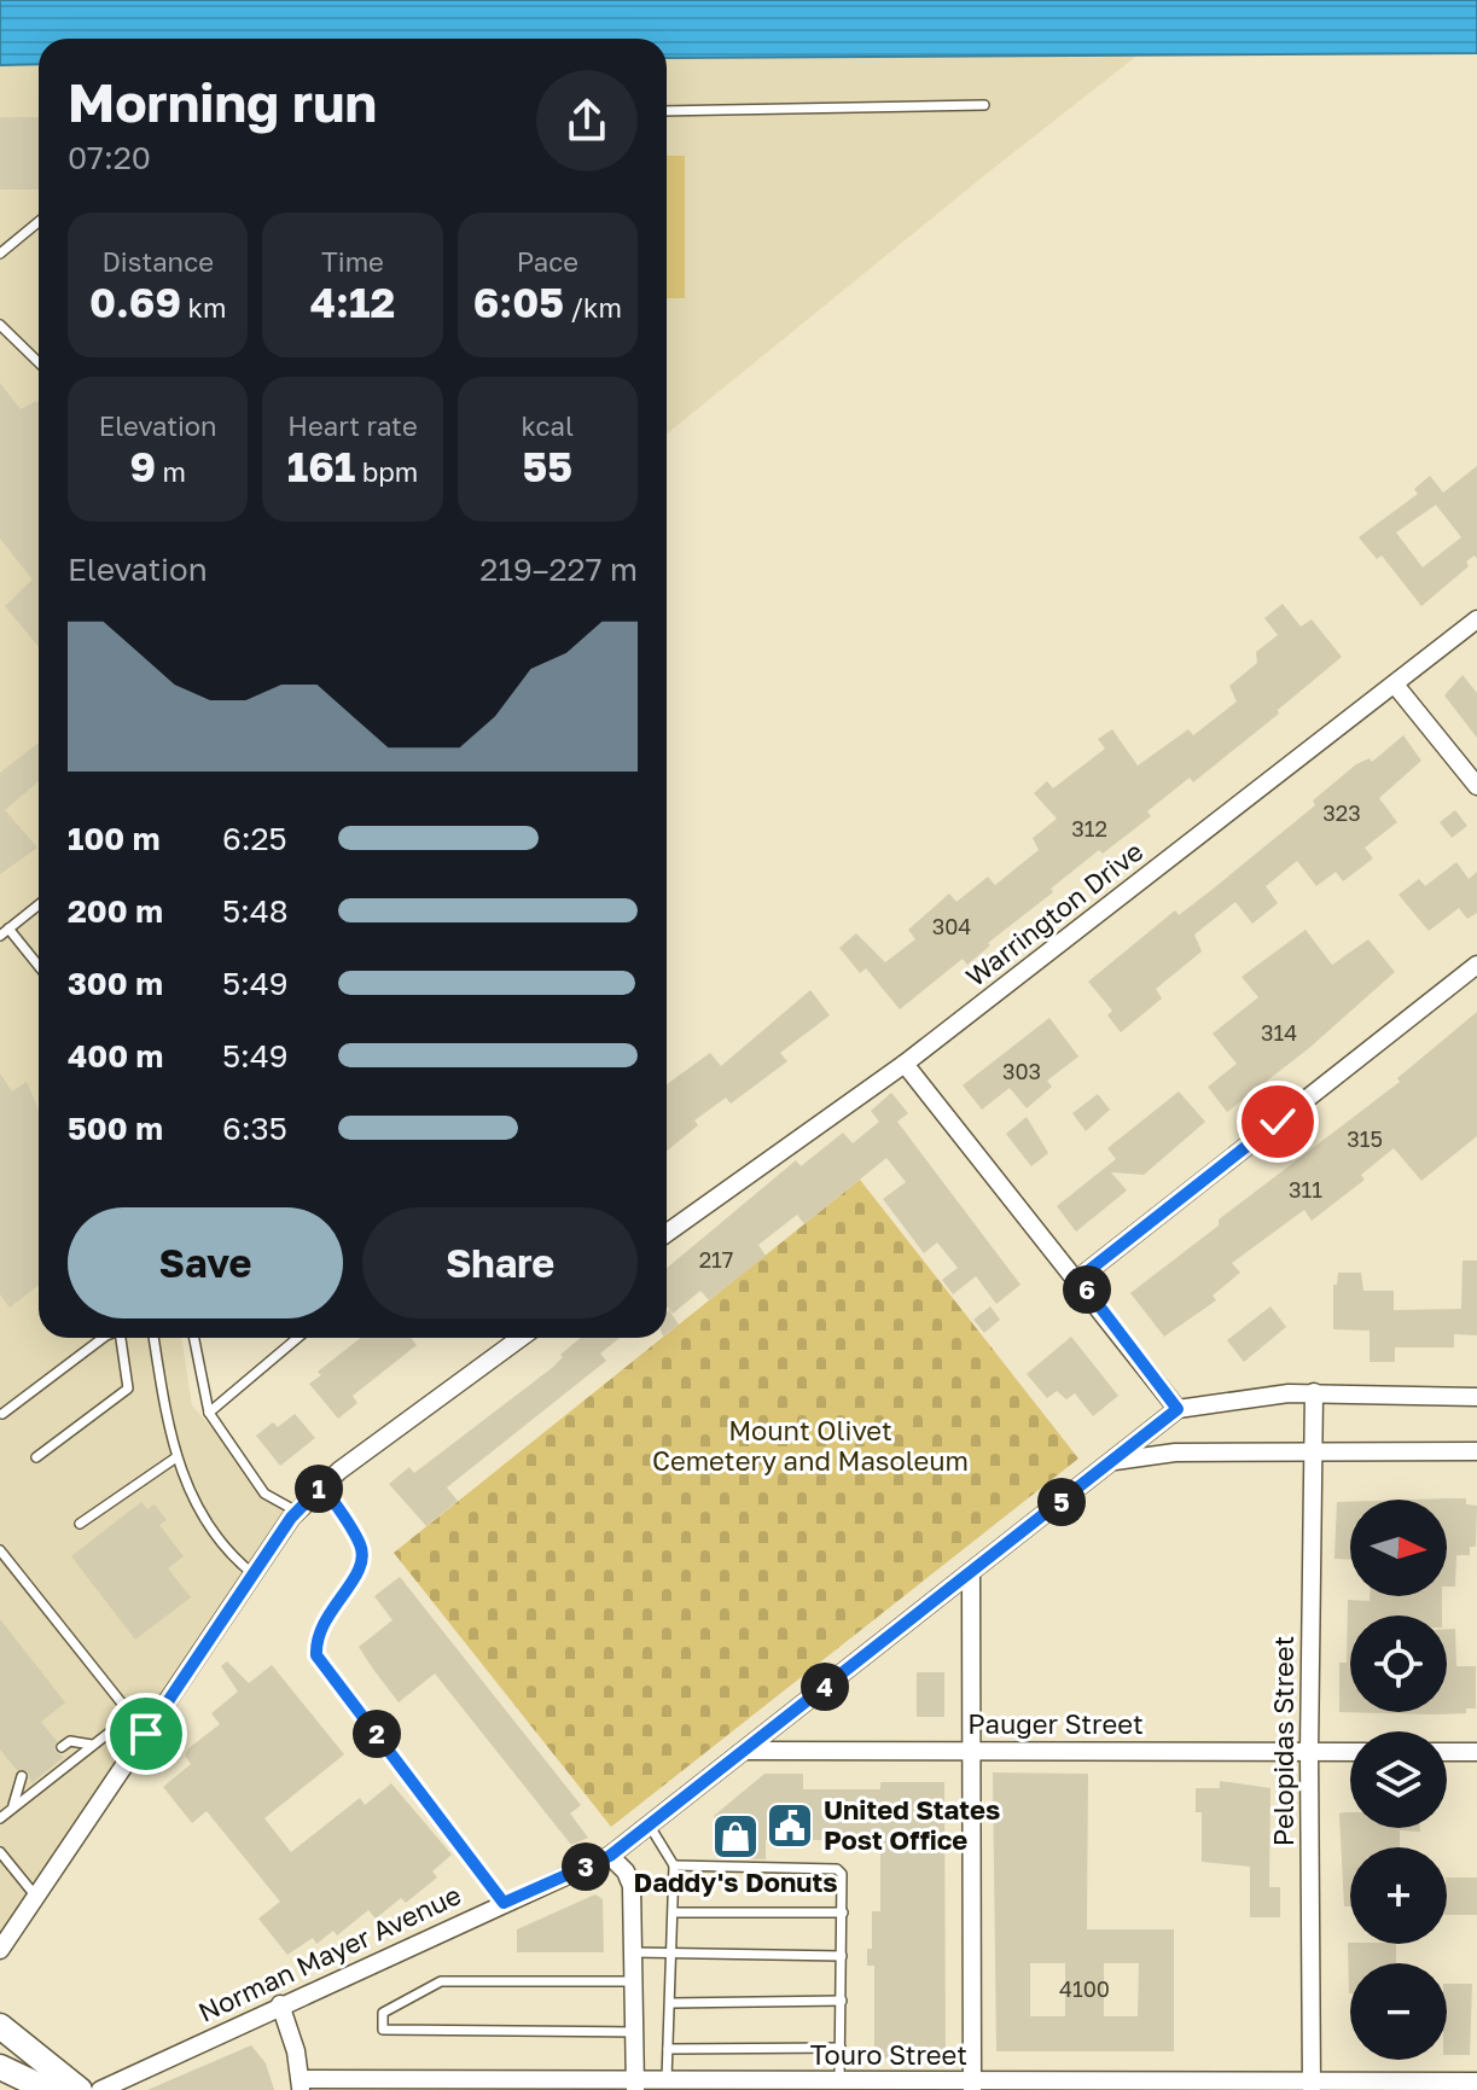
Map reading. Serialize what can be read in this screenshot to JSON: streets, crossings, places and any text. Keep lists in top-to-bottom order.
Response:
{
  "streets": {
    "street": [
      "Warrington Drive",
      "Pauger Street",
      "Pelopidas Street",
      "Norman Mayer Avenue",
      "Touro Street"
    ]
  },
  "crossings": [
    ["Pauger Street", "Pelopidas Street"],
    ["Pauger Street", "Norman Mayer Avenue"],
    ["Pelopidas Street", "Touro Street"]
  ],
  "parks": ["Mount Olivet Cemetery and Masoleum"],
  "places": {
    "public building": ["United States Post Office"],
    "shop": ["Daddy's Donuts"]
  },
  "house_numbers": [
    "323",
    "312",
    "304",
    "314",
    "303",
    "315",
    "311",
    "217",
    "4100"
  ],
  "north": "right",
  "page": {
    "heading": ["Morning run", "07:20"],
    "stats": [
      ["Distance", "0.69 km"],
      ["Time", "4:12"],
      ["Pace", "6:05 /km"],
      ["Elevation", "9 m"],
      ["Heart rate", "161 bpm"],
      ["kcal", "55"]
    ],
    "chart": ["Elevation", "219–227 m"],
    "list": [
      {
        "name": "100 m",
        "note": "6:25"
      },
      {
        "name": "200 m",
        "note": "5:48"
      },
      {
        "name": "300 m",
        "note": "5:49"
      },
      {
        "name": "400 m",
        "note": "5:49"
      },
      {
        "name": "500 m",
        "note": "6:35"
      }
    ],
    "buttons": ["Save", "Share"],
    "pins": [
      "6",
      "1",
      "5",
      "4",
      "2",
      "3"
    ],
    "map_buttons": ["+", "−"]
  }
}
